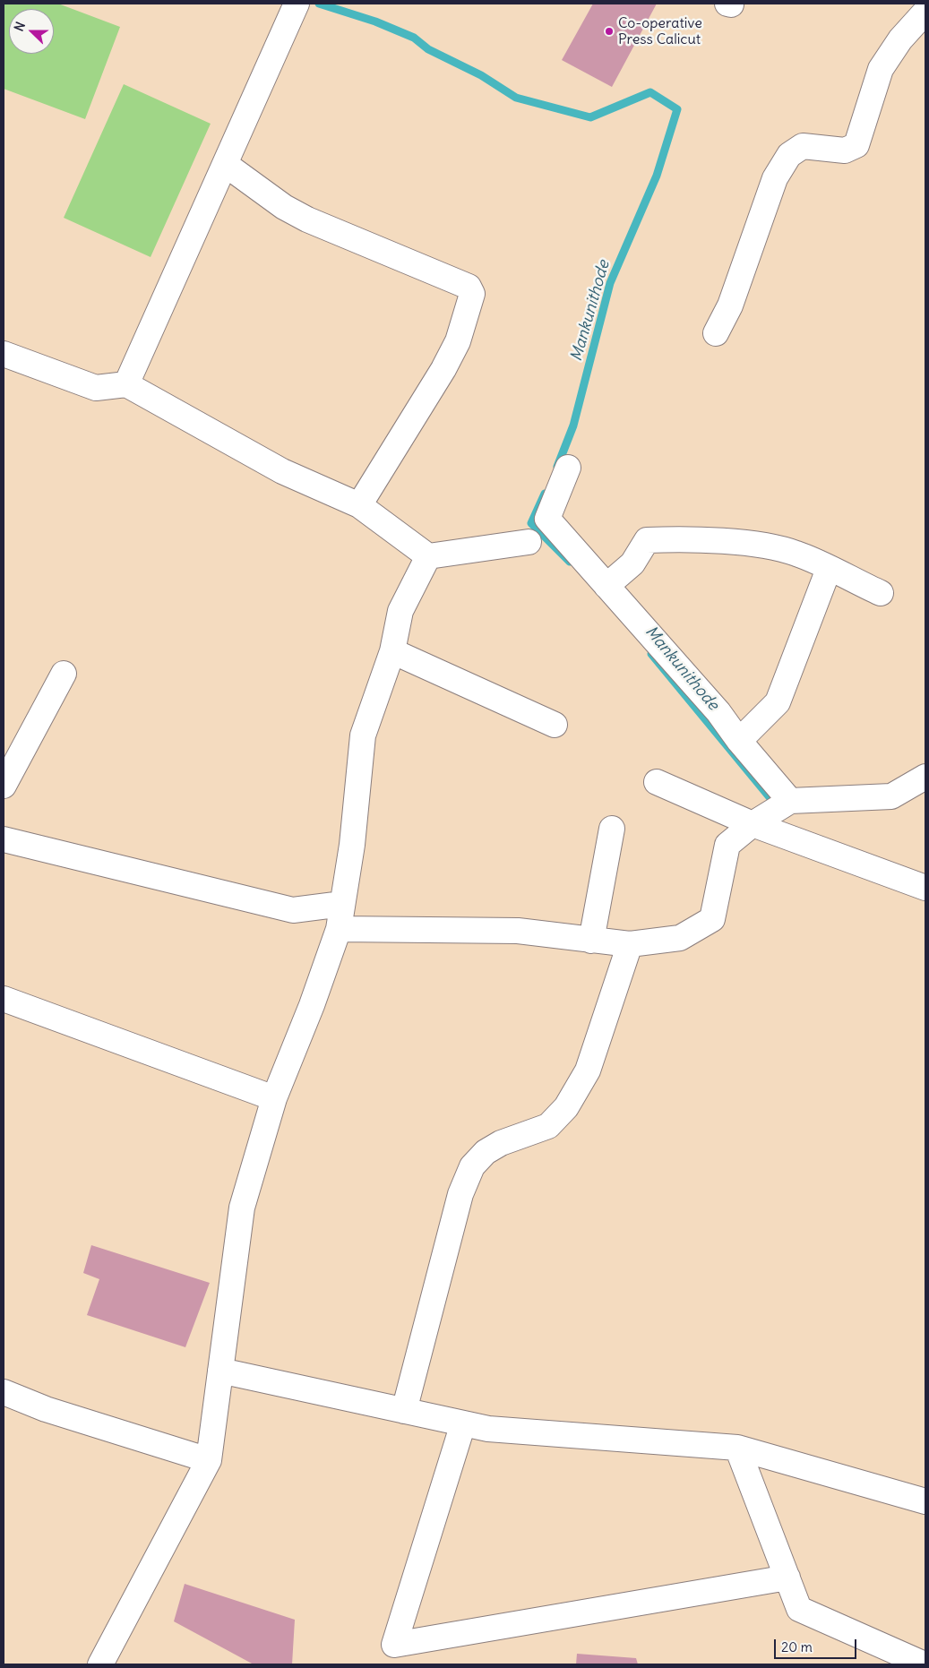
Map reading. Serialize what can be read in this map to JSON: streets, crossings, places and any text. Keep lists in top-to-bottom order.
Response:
{
  "water": ["Mankunithode"],
  "places": ["Co-operative Press Calicut"],
  "scale_bar": "20 m",
  "north": "left"
}
